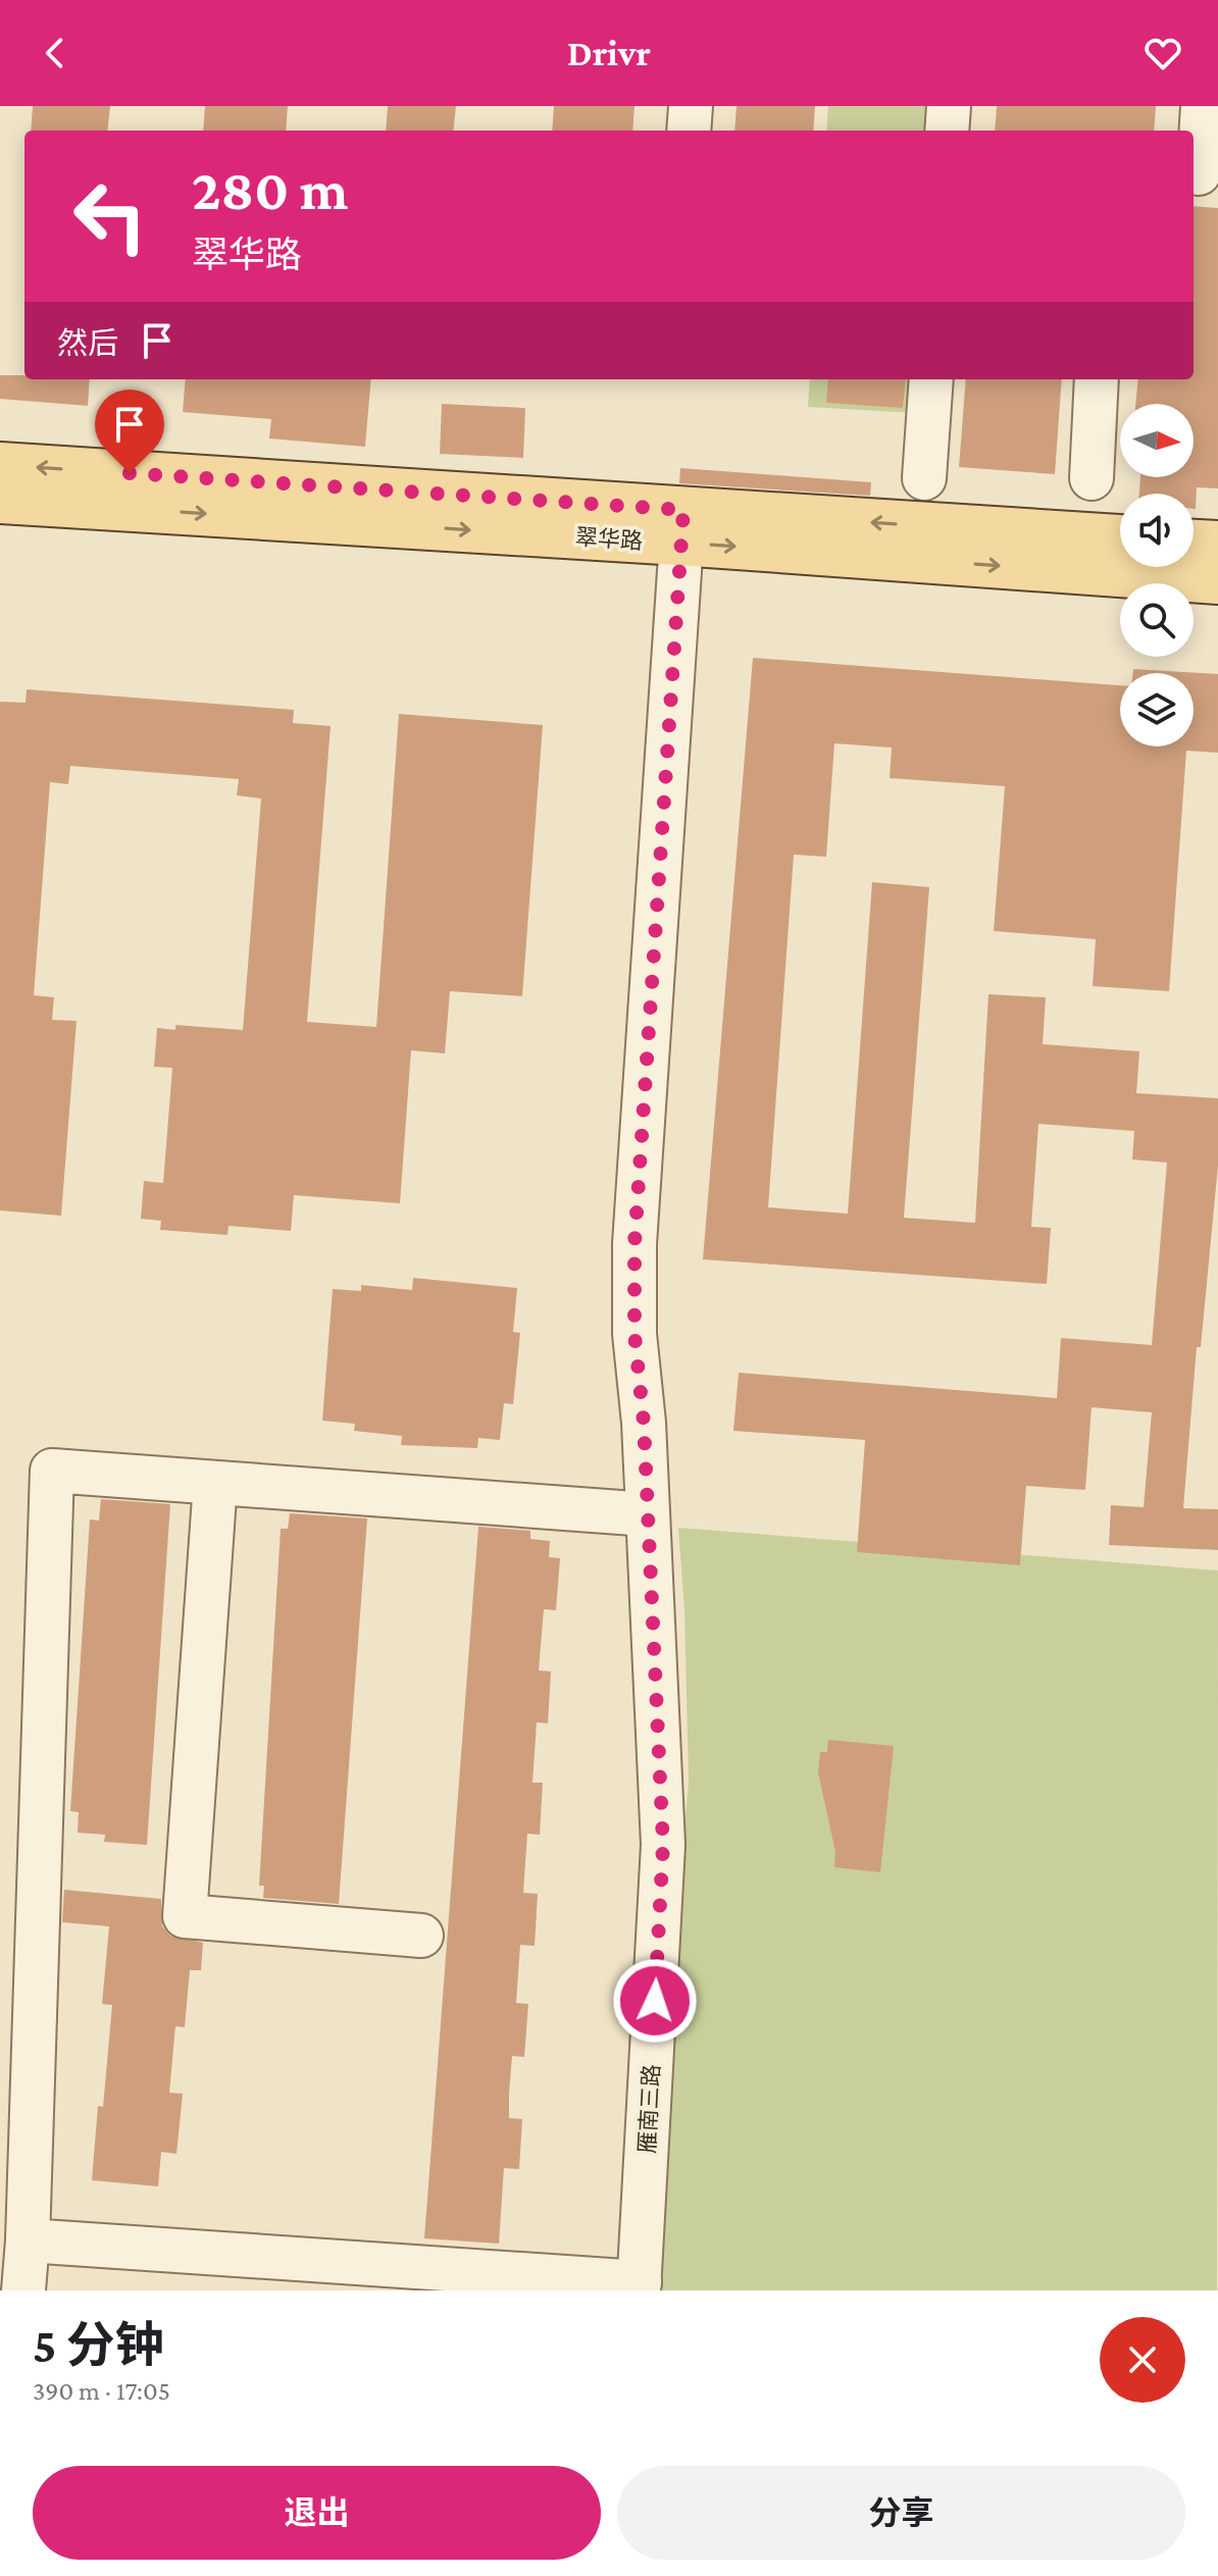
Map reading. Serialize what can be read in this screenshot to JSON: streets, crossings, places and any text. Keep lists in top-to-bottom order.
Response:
{
  "streets": {
    "main road": ["翠华路"],
    "street": ["雁南三路"]
  },
  "crossings": [
    ["翠华路", "雁南三路"]
  ],
  "north": "right",
  "page": {
    "header": "Drivr",
    "turn": ["280 m", "翠华路"],
    "then": "然后",
    "heading": ["5 分钟", "390 m · 17:05"],
    "buttons": ["退出", "分享"]
  }
}
